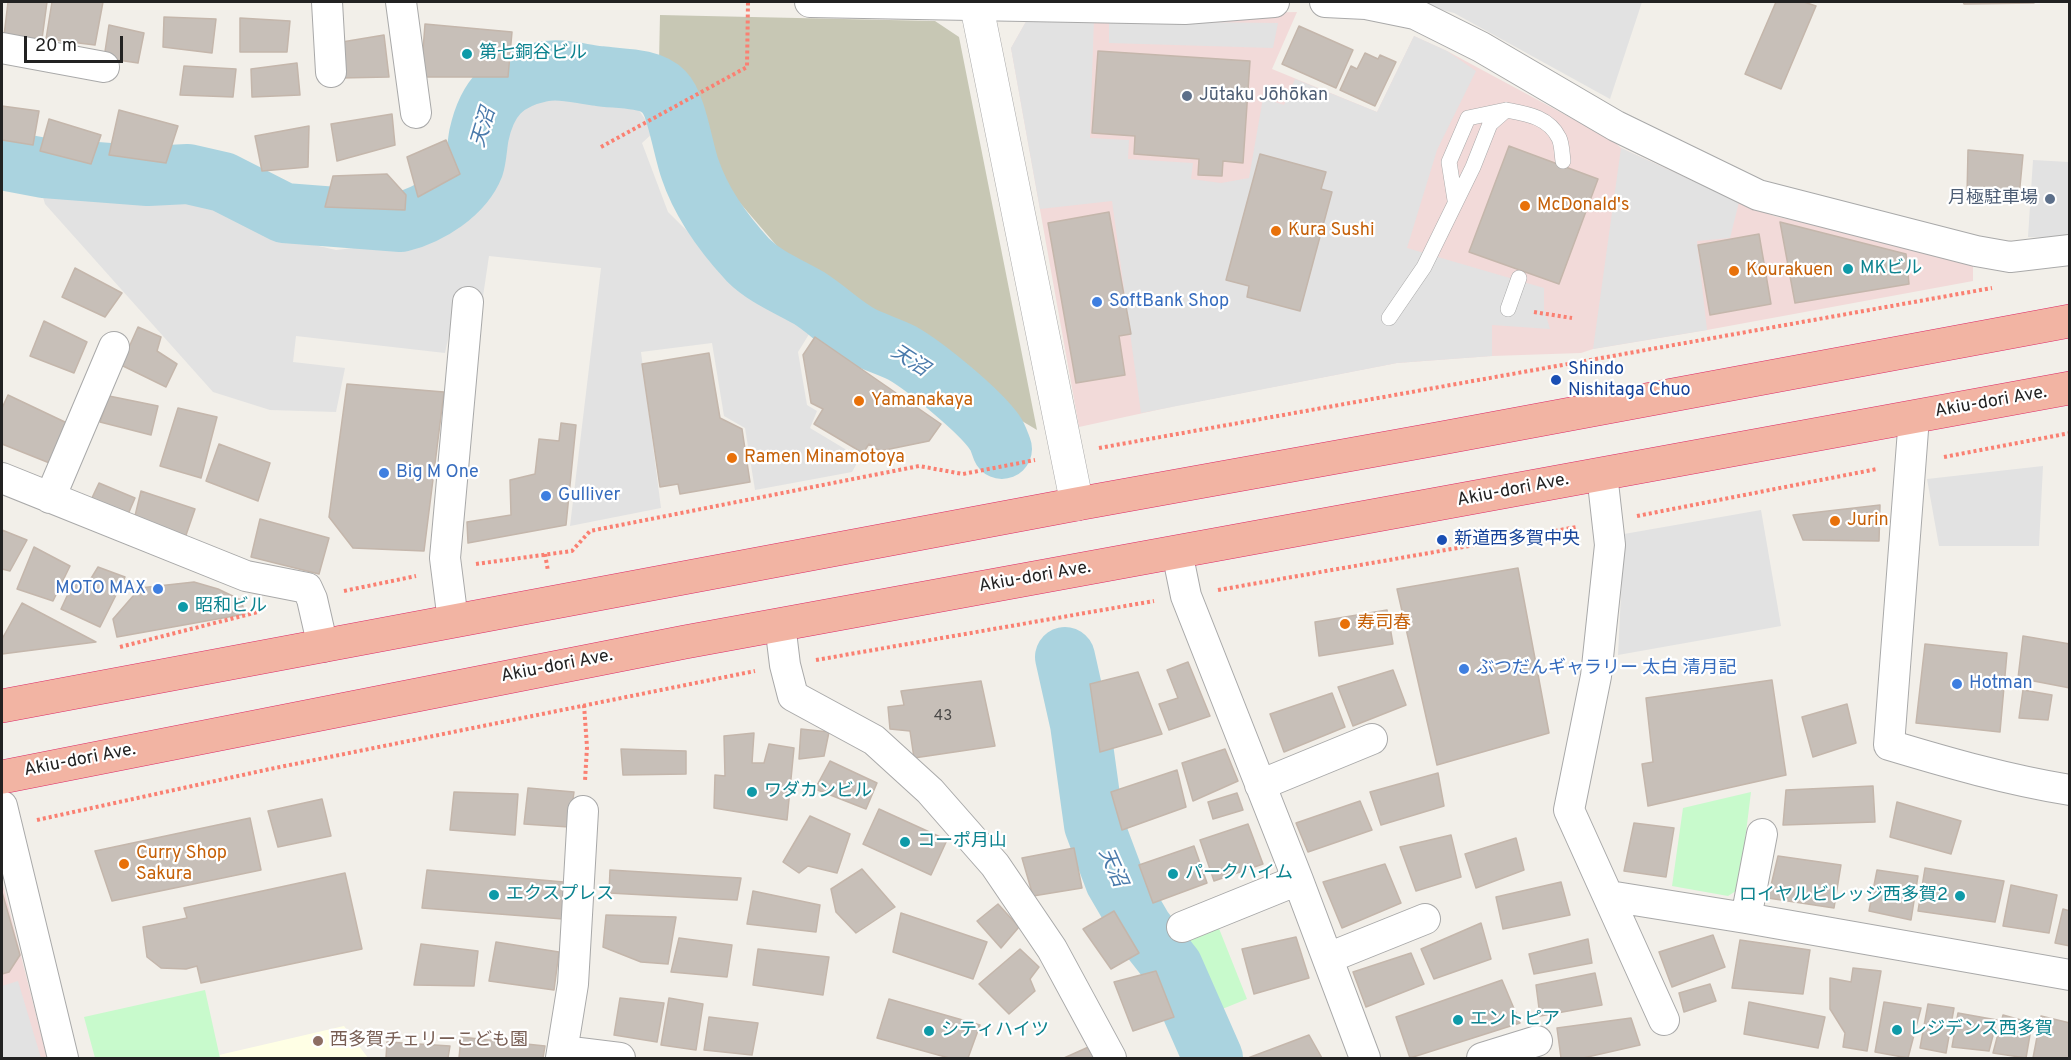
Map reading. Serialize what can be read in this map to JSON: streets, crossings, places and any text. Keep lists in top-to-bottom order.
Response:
{
  "streets": {
    "highway": ["Akiu-dori Ave."]
  },
  "water": ["天沼"],
  "places": [
    "第七銅谷ビル",
    "Jūtaku Jōhōkan",
    "月極駐車場",
    "McDonald's",
    "Kura Sushi",
    "MKビル",
    "Kourakuen",
    "SoftBank Shop",
    "Shindo Nishitaga Chuo",
    "Yamanakaya",
    "Ramen Minamotoya",
    "Big M One",
    "Gulliver",
    "Jurin",
    "新道西多賀中央",
    "MOTO MAX",
    "昭和ビル",
    "寿司春",
    "ぶつだんギャラリー 太白 清月記",
    "Hotman",
    "ワダカンビル",
    "コーポ月山",
    "Curry Shop Sakura",
    "パークハイム",
    "エクスプレス",
    "ロイヤルビレッジ西多賀2",
    "エントピア",
    "レジデンス西多賀",
    "シティハイツ",
    "西多賀チェリーこども園"
  ],
  "house_numbers": ["43"],
  "scale_bar": "20 m"
}
